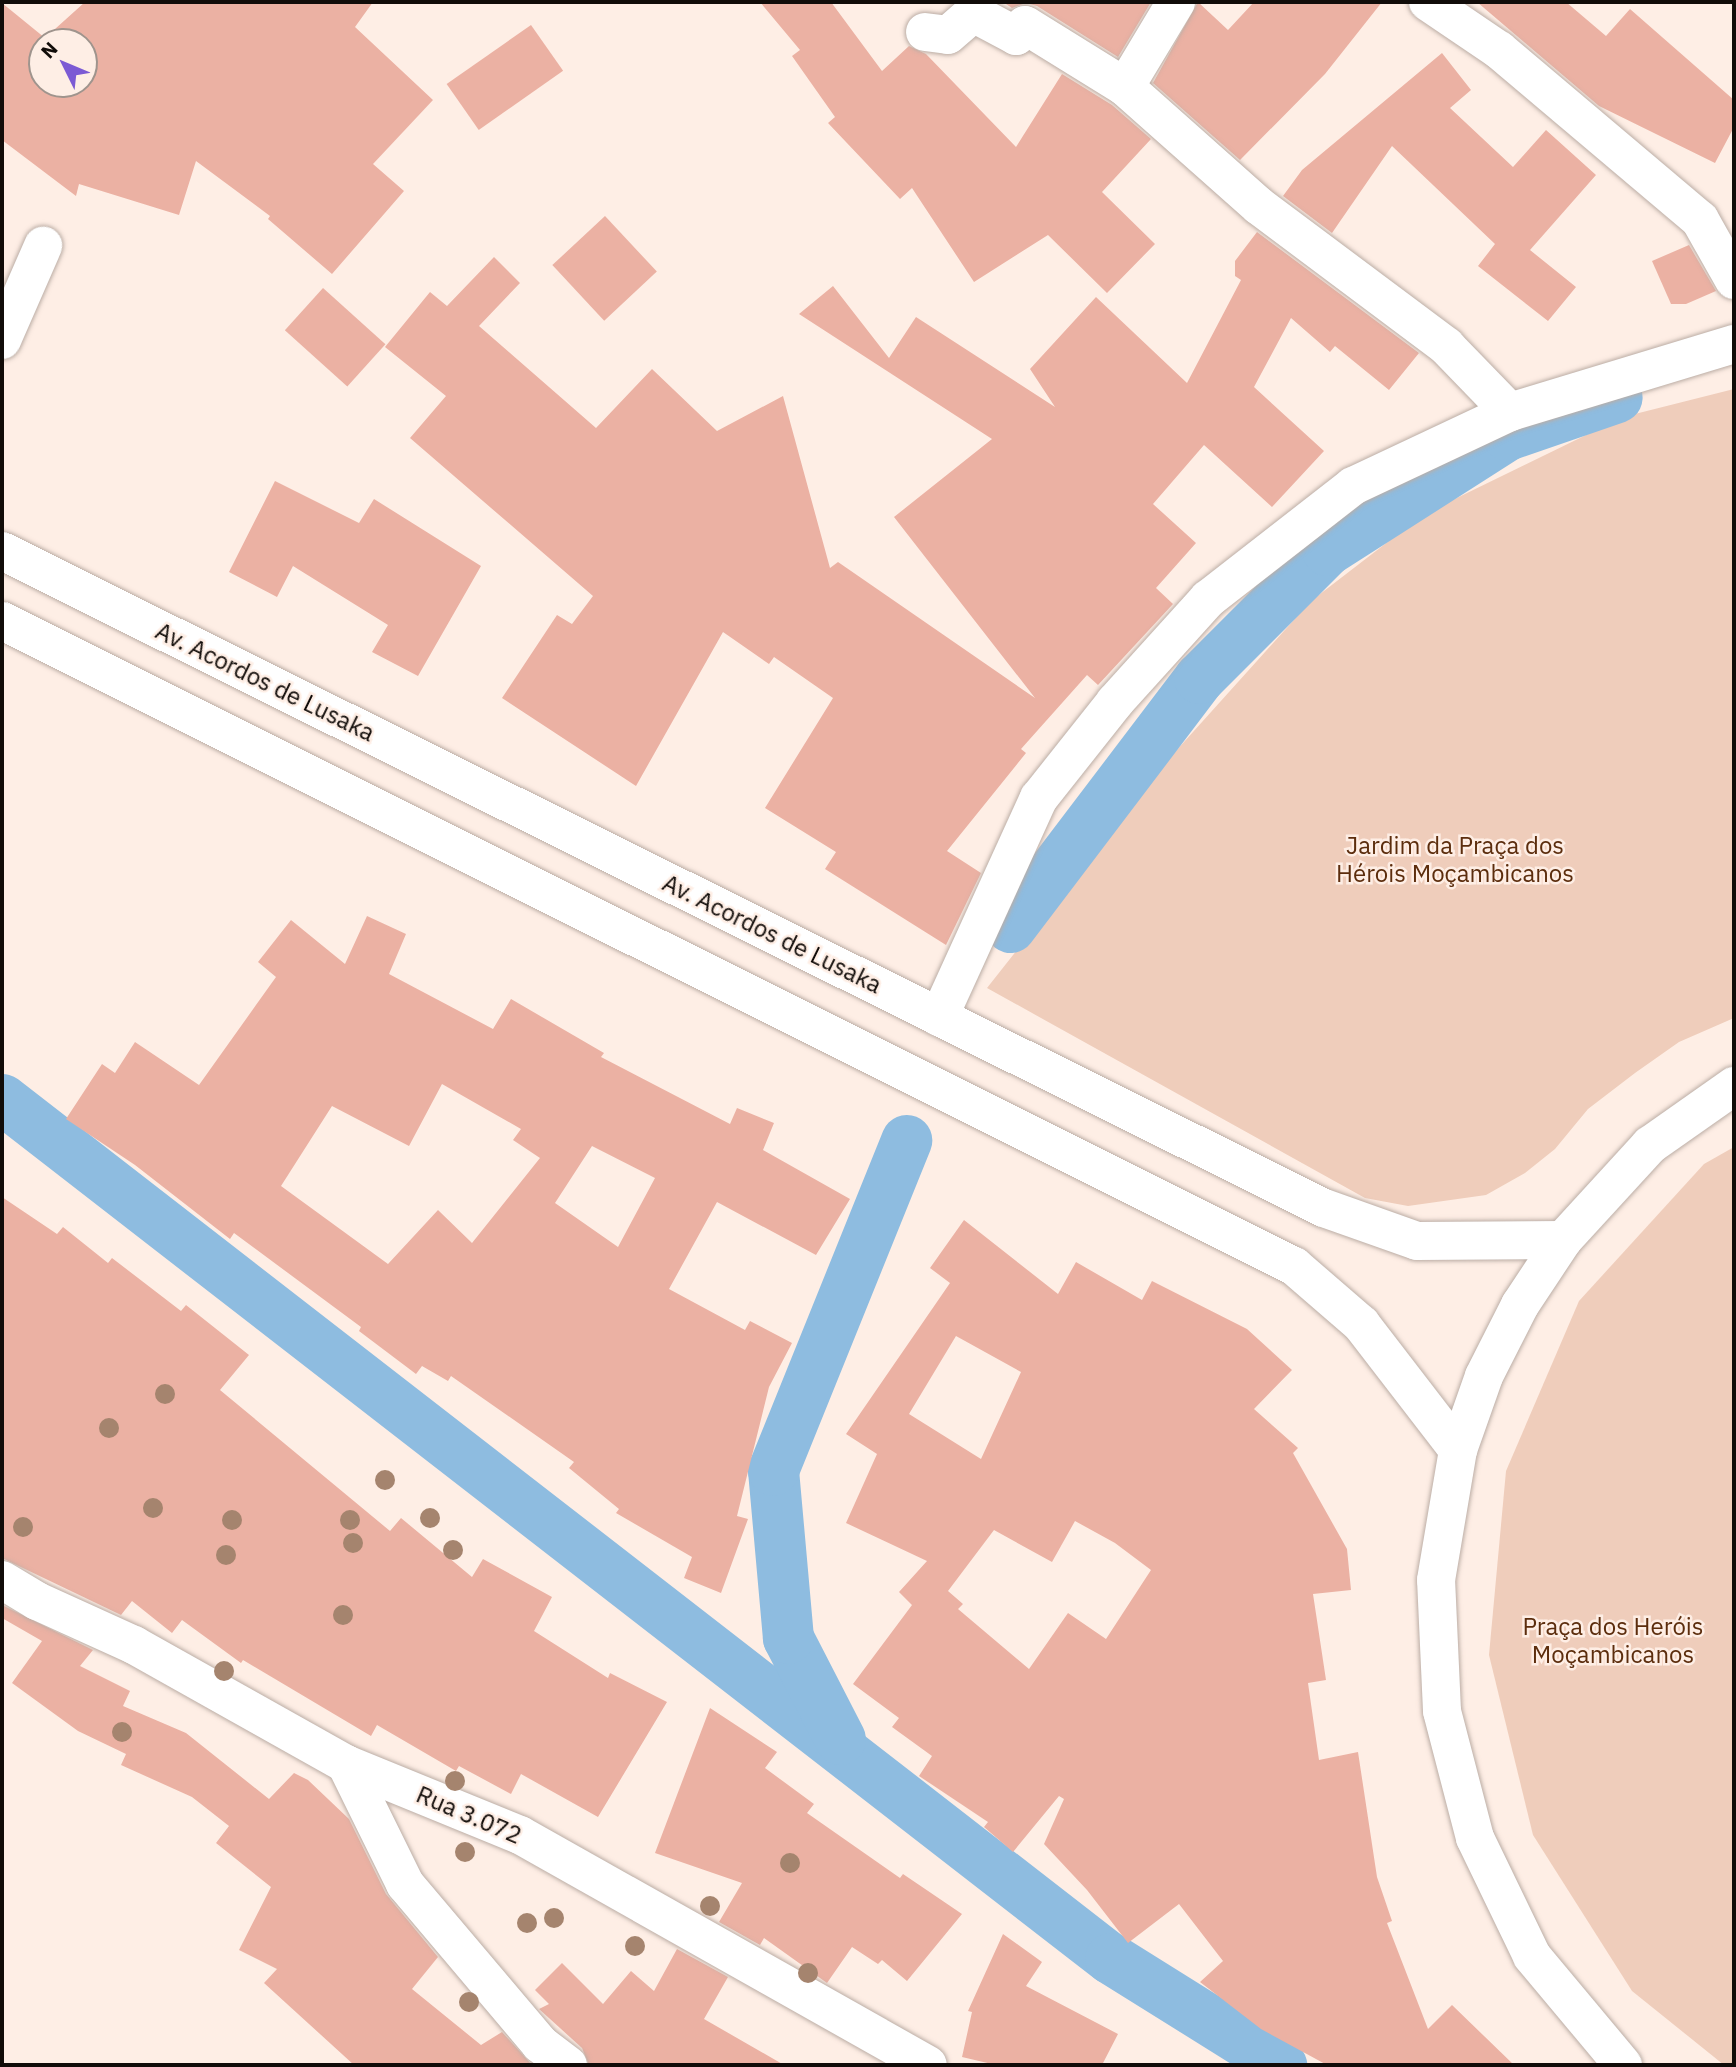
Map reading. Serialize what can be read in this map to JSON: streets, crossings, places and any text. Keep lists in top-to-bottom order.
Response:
{
  "streets": {
    "main road": ["Av. Acordos de Lusaka", "Rua 3.072"]
  },
  "parks": ["Jardim da Praça dos Hérois Moçambicanos", "Praça dos Heróis Moçambicanos"],
  "north": "top left"
}
